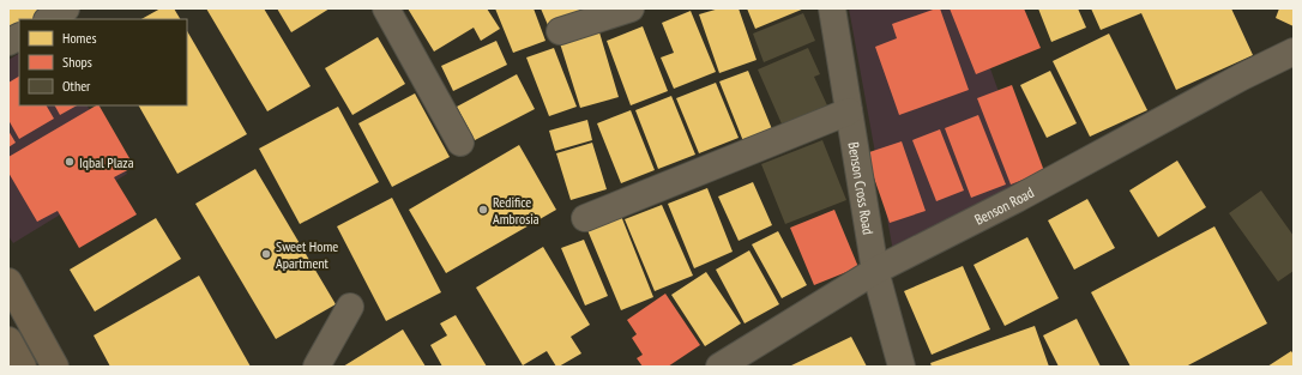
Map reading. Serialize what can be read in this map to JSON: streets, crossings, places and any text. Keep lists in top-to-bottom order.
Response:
{
  "streets": {
    "street": ["Benson Cross Road", "Benson Road"]
  },
  "crossings": [
    ["Benson Cross Road", "Benson Road"]
  ],
  "places": ["Iqbal Plaza", "Redifice Ambrosia", "Sweet Home Apartment"],
  "legend": ["Homes", "Shops", "Other"]
}
